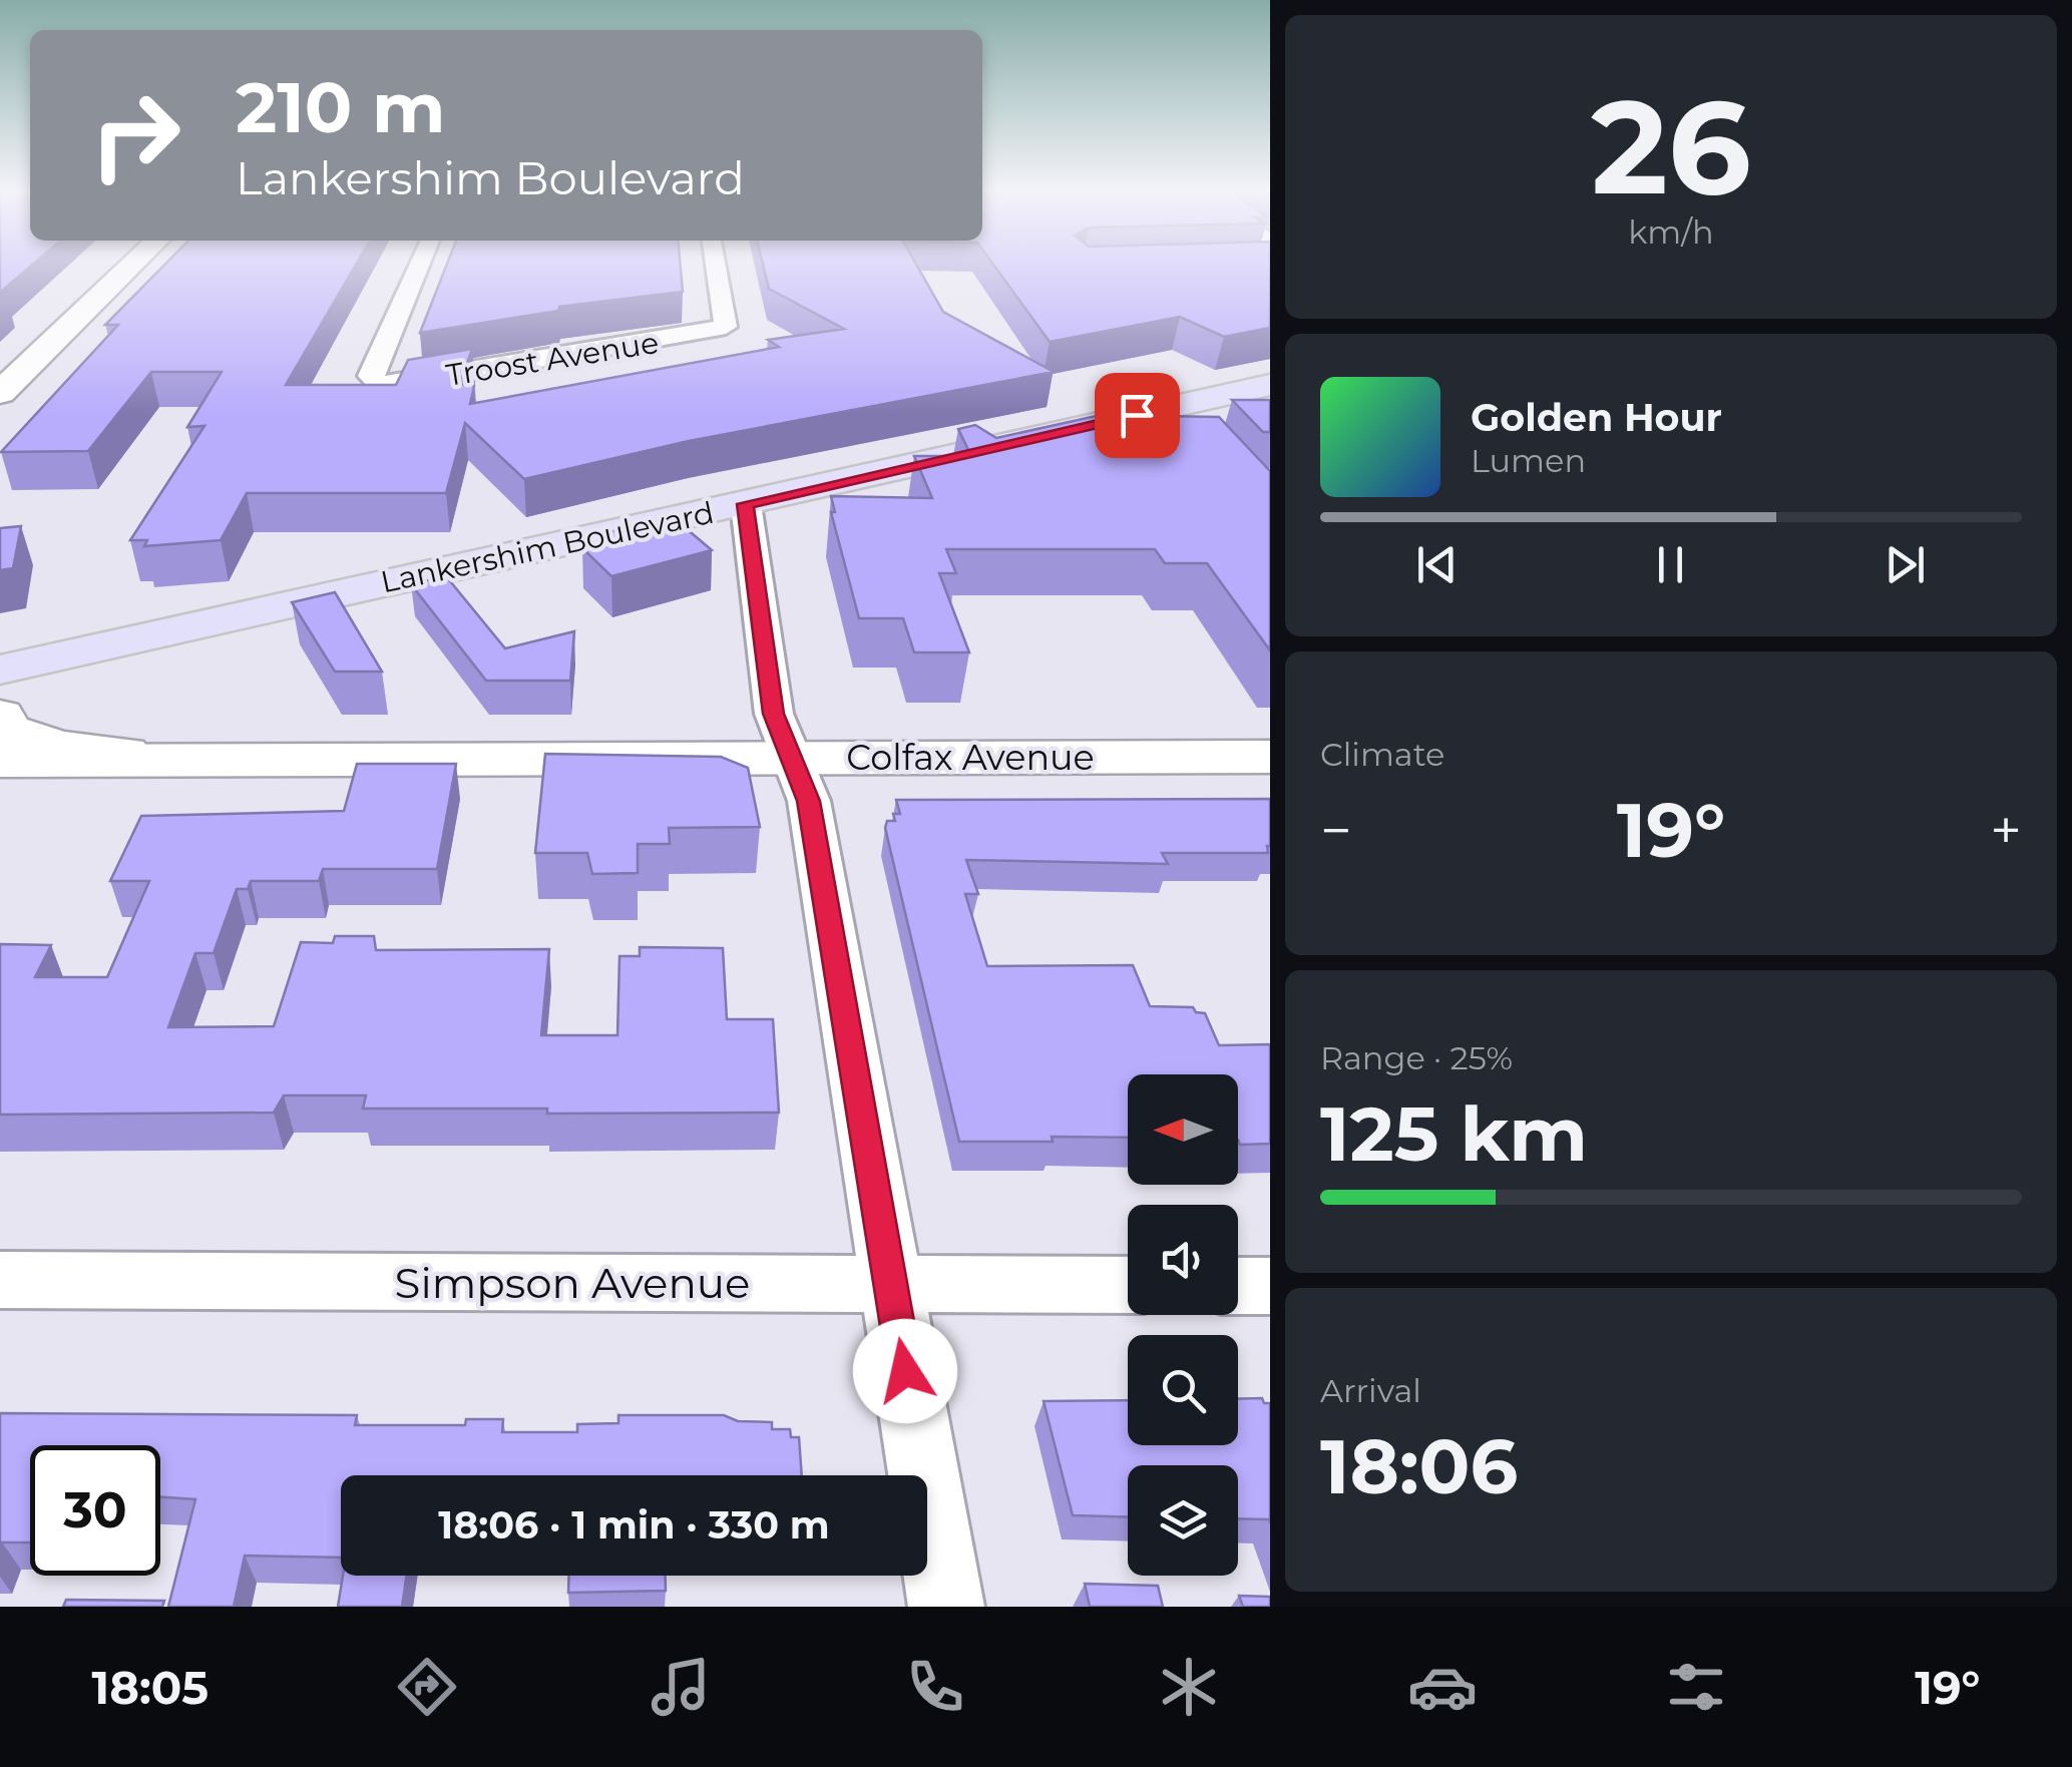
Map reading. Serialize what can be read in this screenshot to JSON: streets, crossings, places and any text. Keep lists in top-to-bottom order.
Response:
{
  "streets": {
    "main road": ["Lankershim Boulevard", "Colfax Avenue"],
    "street": ["Troost Avenue", "Simpson Avenue"]
  },
  "north": "left",
  "page": {
    "tile": [
      ["26", "km/h"],
      "Climate",
      ["Range · 25%", "125 km"],
      ["Arrival", "18:06"]
    ],
    "turn": ["210 m", "Lankershim Boulevard"],
    "song": ["Golden Hour", "Lumen"],
    "heat": ["−", "19°", "+"],
    "limit": "30",
    "trip": "18:06 · 1 min · 330 m",
    "tabs": ["18:05", "19°"]
  }
}
